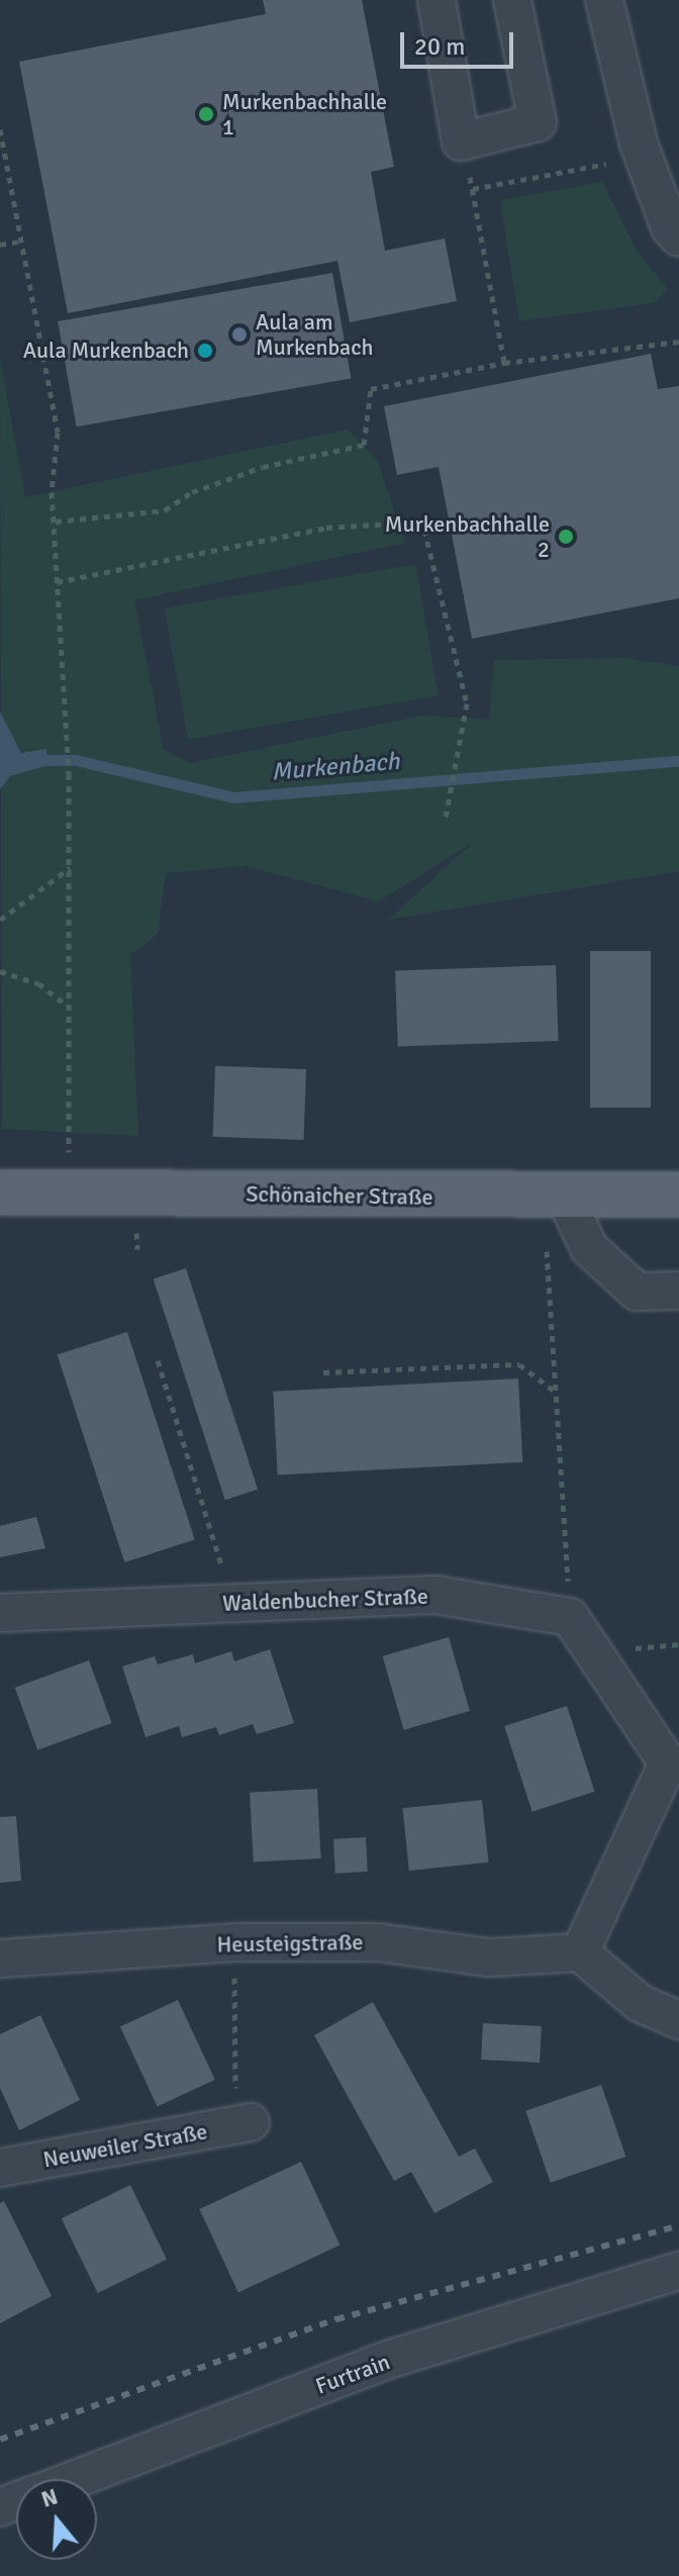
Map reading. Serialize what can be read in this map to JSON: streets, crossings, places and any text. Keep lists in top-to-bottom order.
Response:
{
  "streets": {
    "main road": ["Schönaicher Straße"],
    "street": [
      "Waldenbucher Straße",
      "Heusteigstraße",
      "Neuweiler Straße",
      "Furtrain"
    ]
  },
  "water": ["Murkenbach"],
  "places": [
    "Murkenbachhalle 1",
    "Aula am Murkenbach",
    "Aula Murkenbach",
    "Murkenbachhalle 2"
  ],
  "scale_bar": "20 m",
  "north": "top"
}
